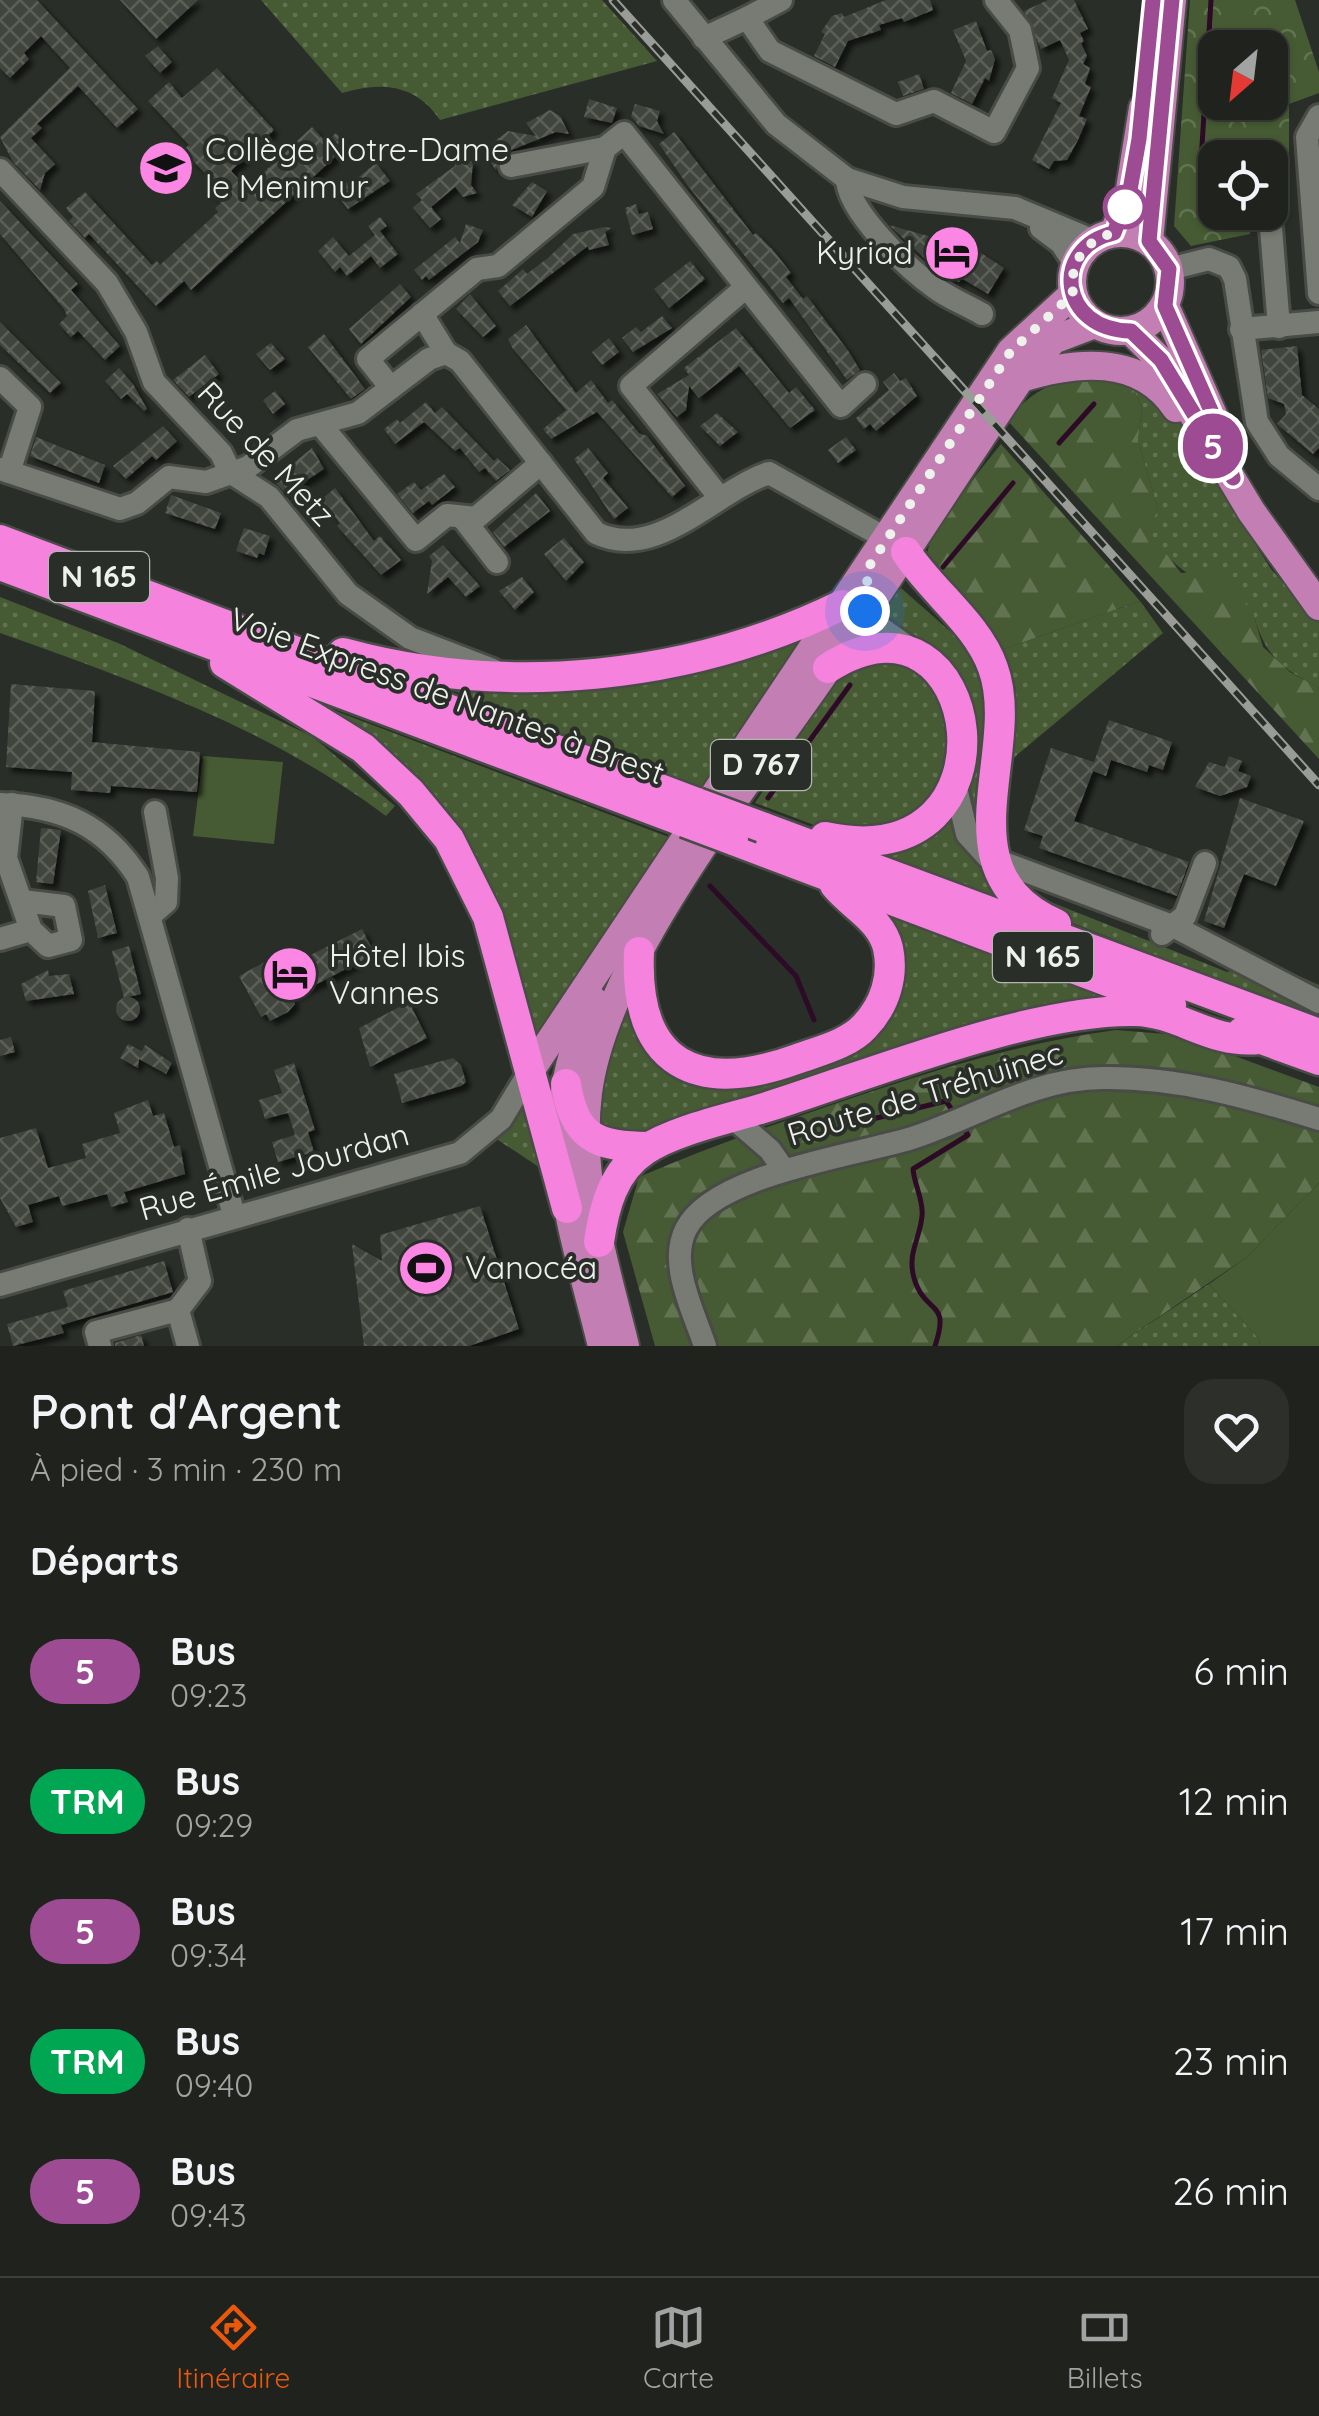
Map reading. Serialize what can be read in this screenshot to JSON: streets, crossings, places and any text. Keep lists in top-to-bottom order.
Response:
{
  "streets": {
    "highway": ["N 165", "Voie Express de Nantes à Brest"],
    "main road": ["D 767"],
    "street": ["Rue de Metz", "Route de Tréhuinec", "Rue Émile Jourdan"]
  },
  "places": {
    "school or university": ["Collège Notre-Dame le Menimur"],
    "hotel": ["Kyriad", "Hôtel Ibis Vannes"],
    "sports": ["Vanocéa"]
  },
  "lines": ["bus line 5"],
  "north": "bottom left",
  "page": {
    "on_map": "5",
    "heading": [
      ["Pont d'Argent", "À pied · 3 min · 230 m"],
      "Départs"
    ],
    "list": [
      {
        "mark": "5",
        "name": "Bus",
        "note": "09:23",
        "value": "6 min"
      },
      {
        "mark": "TRM",
        "name": "Bus",
        "note": "09:29",
        "value": "12 min"
      },
      {
        "mark": "5",
        "name": "Bus",
        "note": "09:34",
        "value": "17 min"
      },
      {
        "mark": "TRM",
        "name": "Bus",
        "note": "09:40",
        "value": "23 min"
      },
      {
        "mark": "5",
        "name": "Bus",
        "note": "09:43",
        "value": "26 min"
      }
    ],
    "tabs": ["Itinéraire", "Carte", "Billets"]
  }
}
